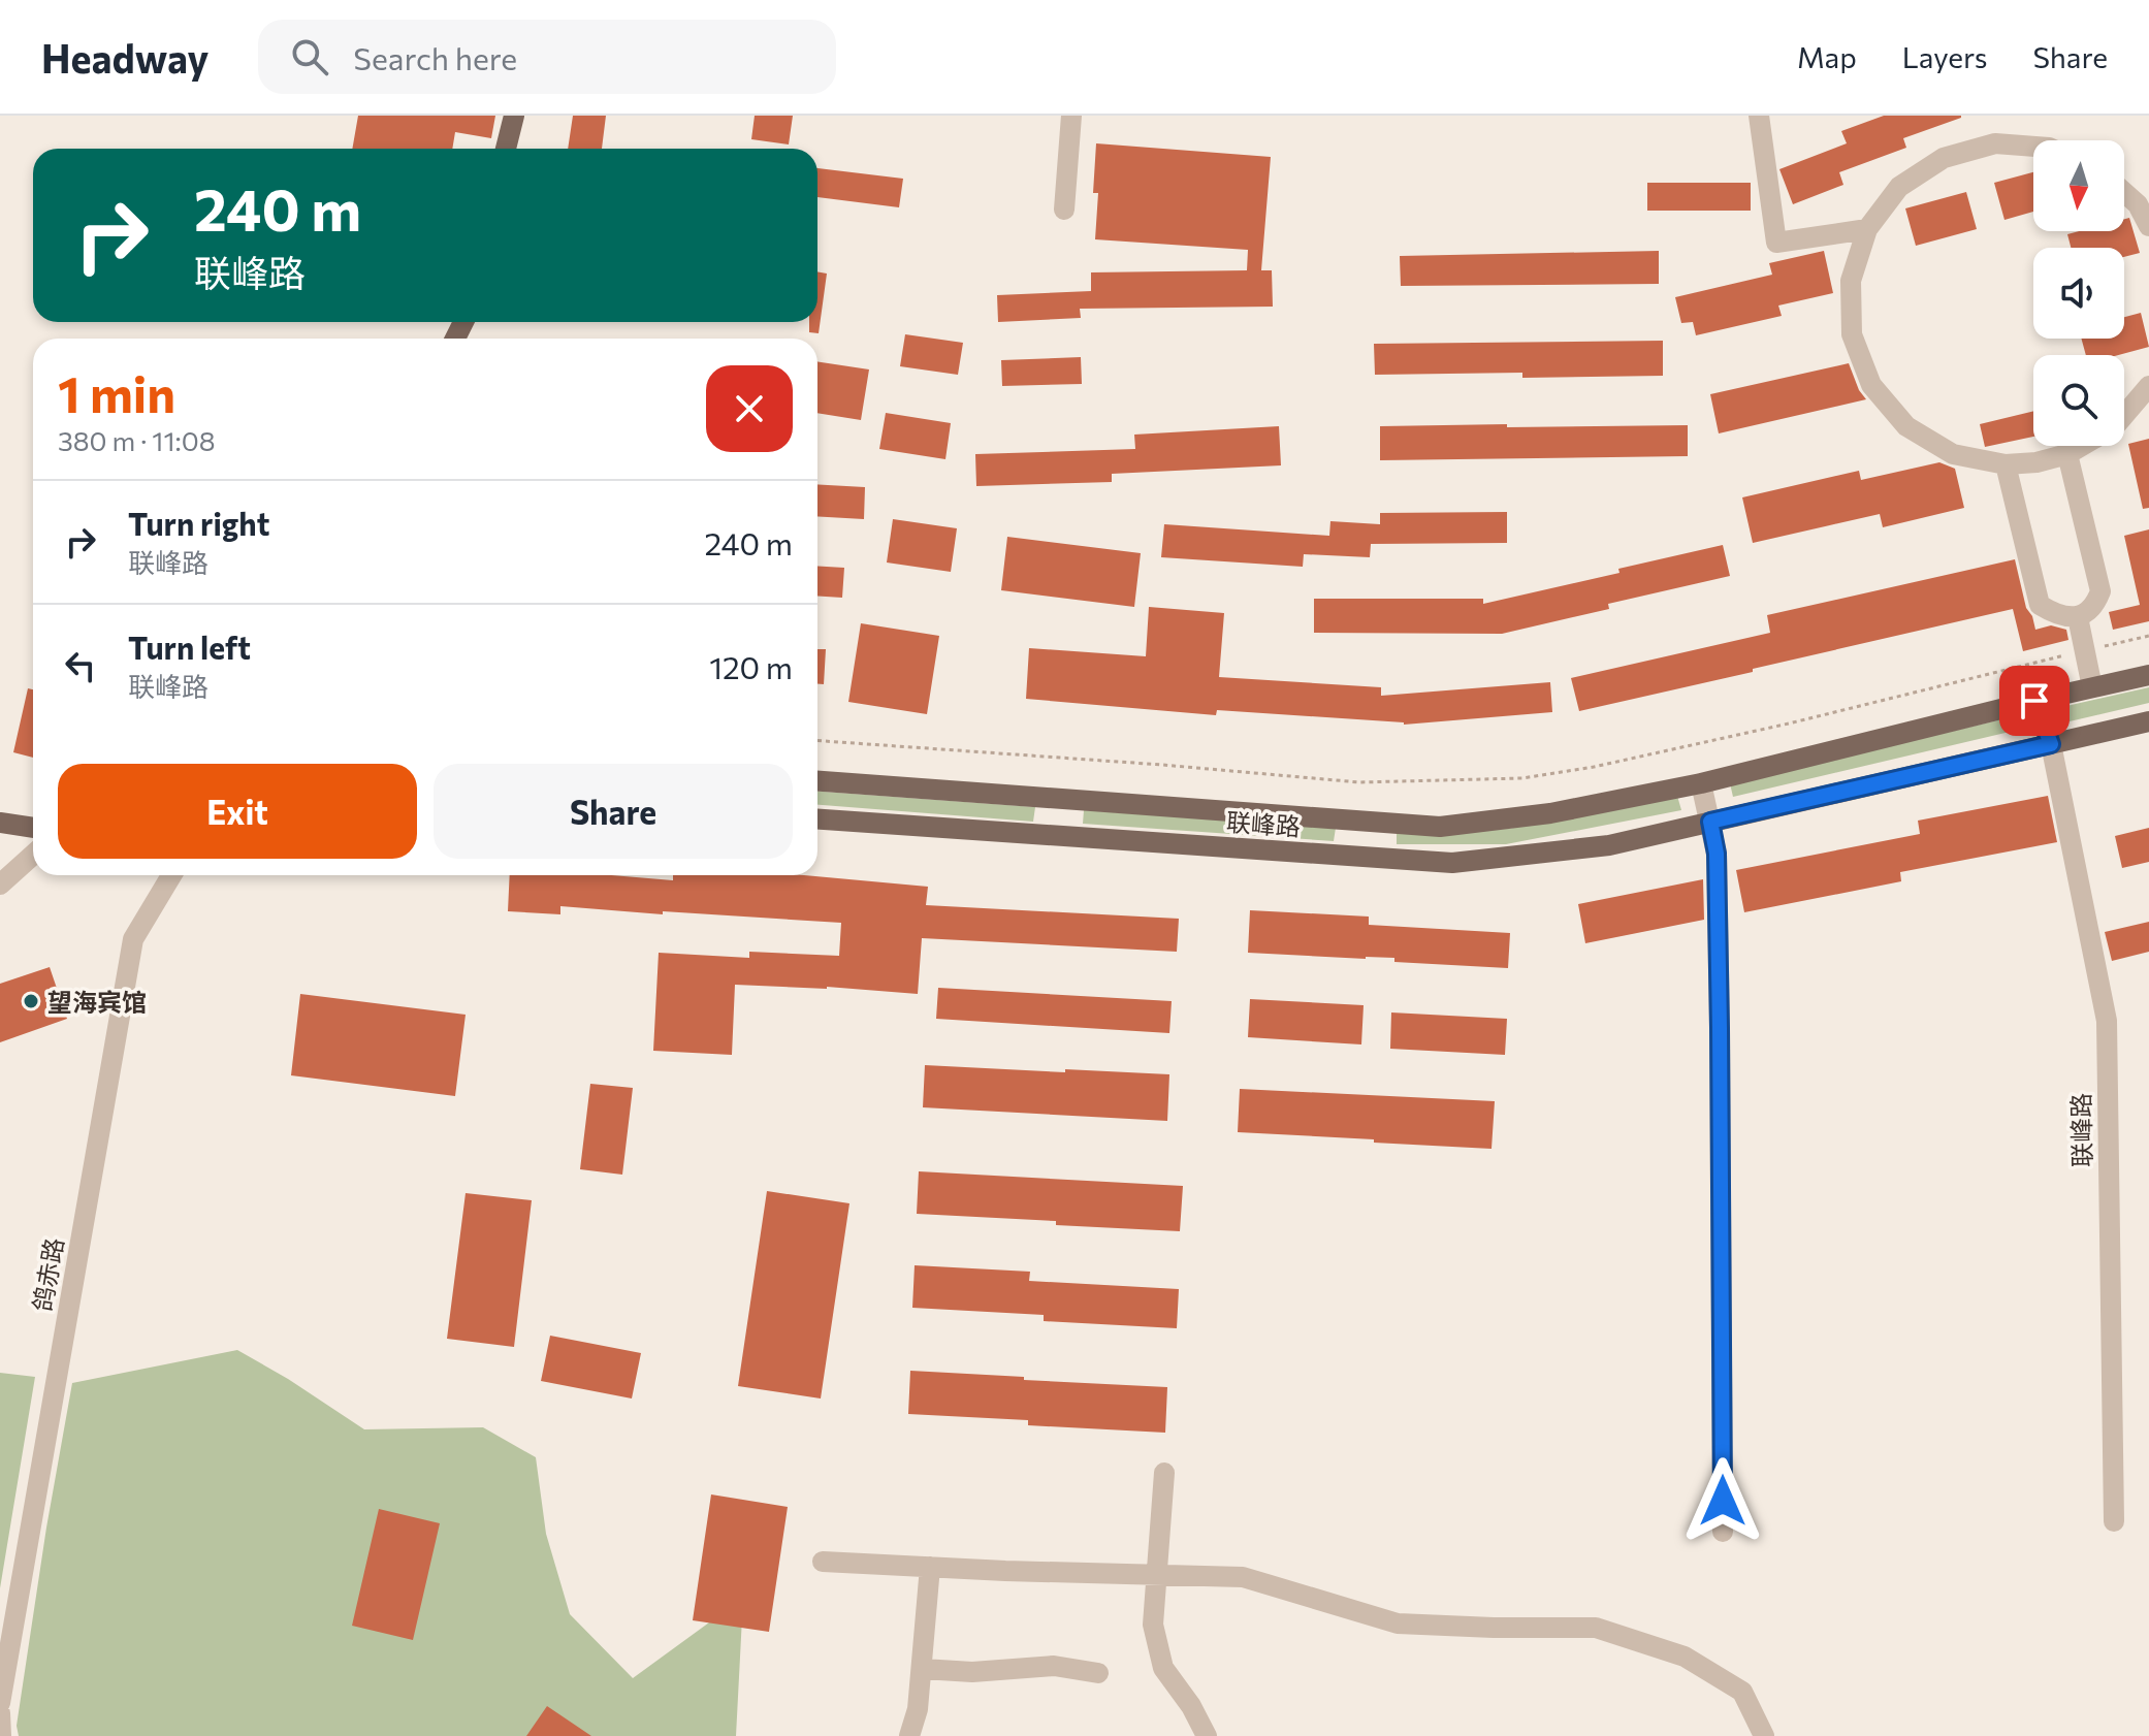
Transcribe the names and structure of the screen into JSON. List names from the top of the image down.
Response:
{
  "streets": {
    "main road": ["联峰路"],
    "street": ["鸽赤路"]
  },
  "places": ["望海宾馆"],
  "north": "bottom",
  "page": {
    "header": "Headway",
    "search": "Search here",
    "nav": ["Map", "Layers", "Share"],
    "turn": ["240 m", "联峰路"],
    "heading": ["1 min", "380 m · 11:08"],
    "list": [
      {
        "name": "Turn right",
        "note": "联峰路",
        "value": "240 m"
      },
      {
        "name": "Turn left",
        "note": "联峰路",
        "value": "120 m"
      }
    ],
    "buttons": ["Exit", "Share"]
  }
}
